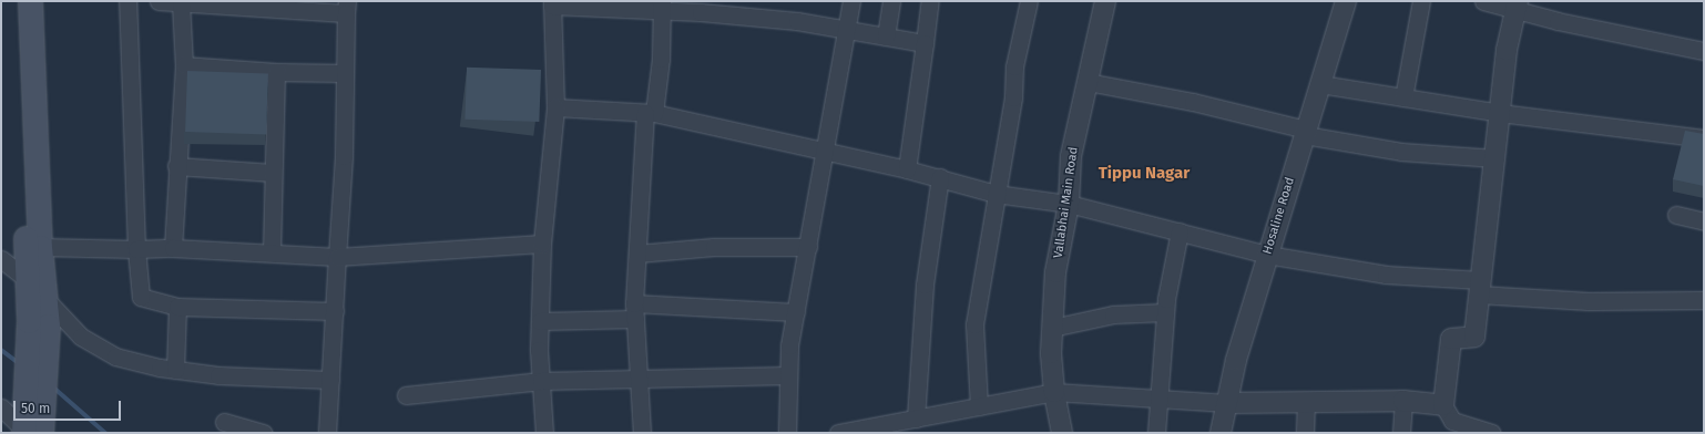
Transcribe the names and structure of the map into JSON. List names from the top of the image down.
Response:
{
  "streets": {
    "street": ["Vallabhai Main Road", "Hosaline Road"]
  },
  "districts": ["Tippu Nagar"],
  "scale_bar": "50 m"
}
